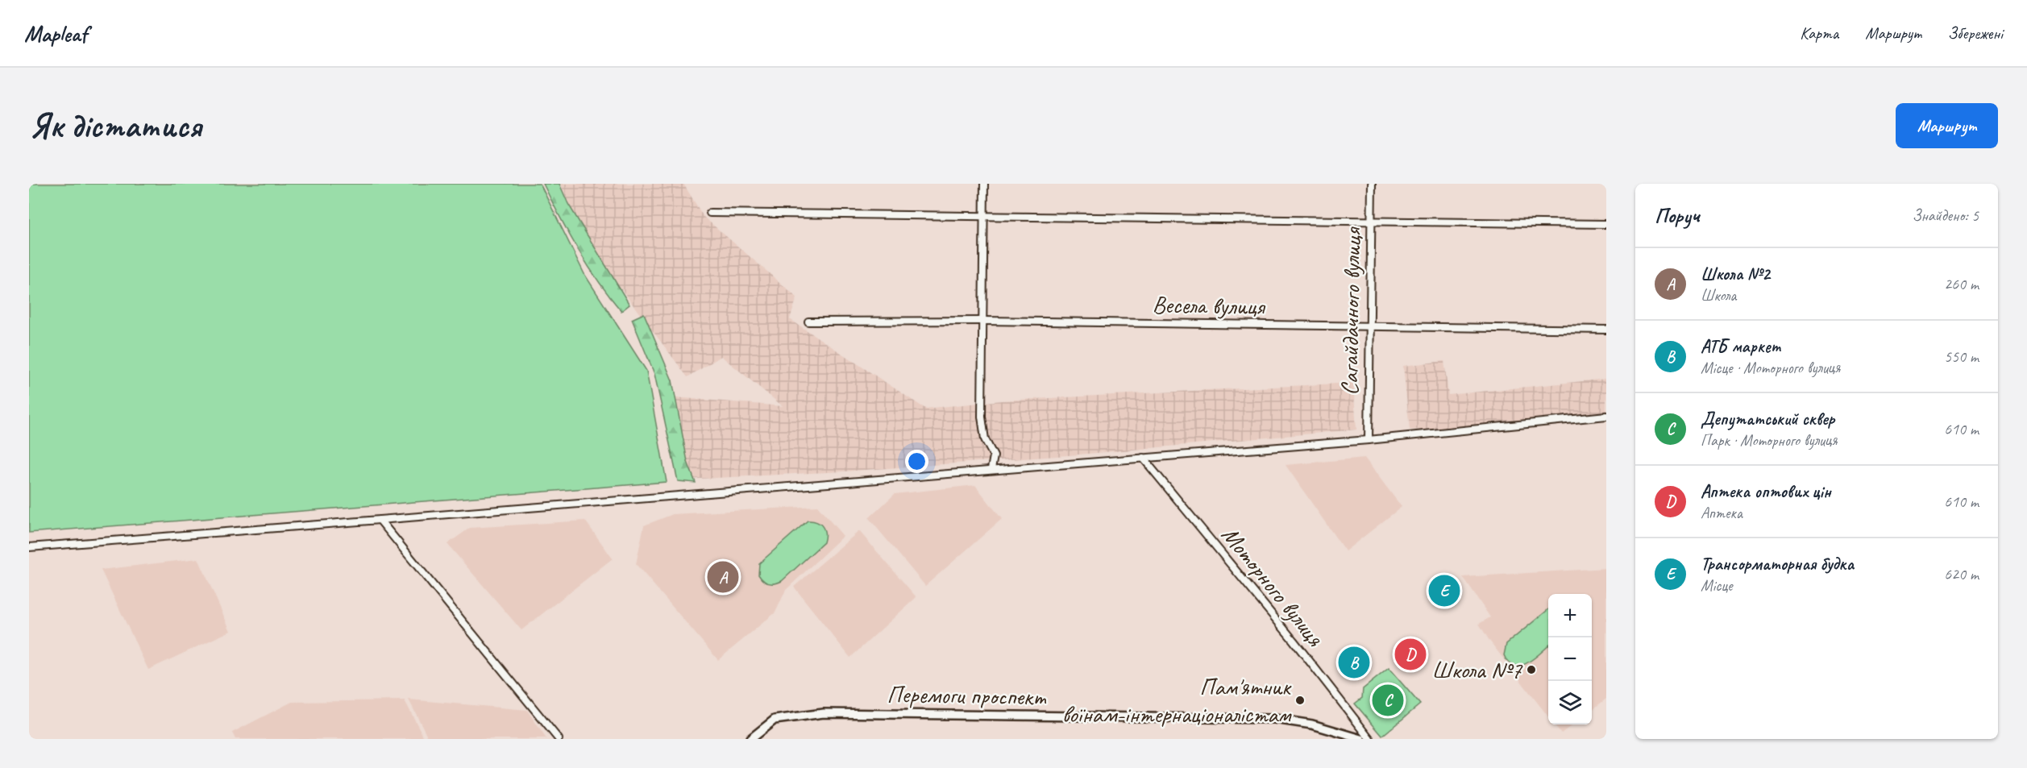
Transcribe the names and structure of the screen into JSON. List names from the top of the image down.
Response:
{
  "streets": {
    "street": [
      "Весела вулиця",
      "Сагайдачного вулиця",
      "Моторного вулиця",
      "Перемоги проспект"
    ]
  },
  "crossings": [
    ["Весела вулиця", "Сагайдачного вулиця"]
  ],
  "places": ["Школа №7", "Пам'ятник воїнам-інтернаціоналістам"],
  "page": {
    "header": "Mapleaf",
    "nav": ["Карта", "Маршрут", "Збережені"],
    "buttons": "Маршрут",
    "title": "Як дістатися",
    "heading": ["Поруч", "Знайдено: 5"],
    "list": [
      {
        "mark": "A",
        "name": "Школа №2",
        "note": "Школа",
        "value": "260 m"
      },
      {
        "mark": "B",
        "name": "АТБ маркет",
        "note": "Місце · Моторного вулиця",
        "value": "550 m"
      },
      {
        "mark": "C",
        "name": "Депутатський сквер",
        "note": "Парк · Моторного вулиця",
        "value": "610 m"
      },
      {
        "mark": "D",
        "name": "Аптека оптових цін",
        "note": "Аптека",
        "value": "610 m"
      },
      {
        "mark": "E",
        "name": "Трансорматорная будка",
        "note": "Місце",
        "value": "620 m"
      }
    ],
    "pins": [
      "A",
      "E",
      "D",
      "B",
      "C"
    ],
    "map_buttons": ["+", "−"]
  }
}
